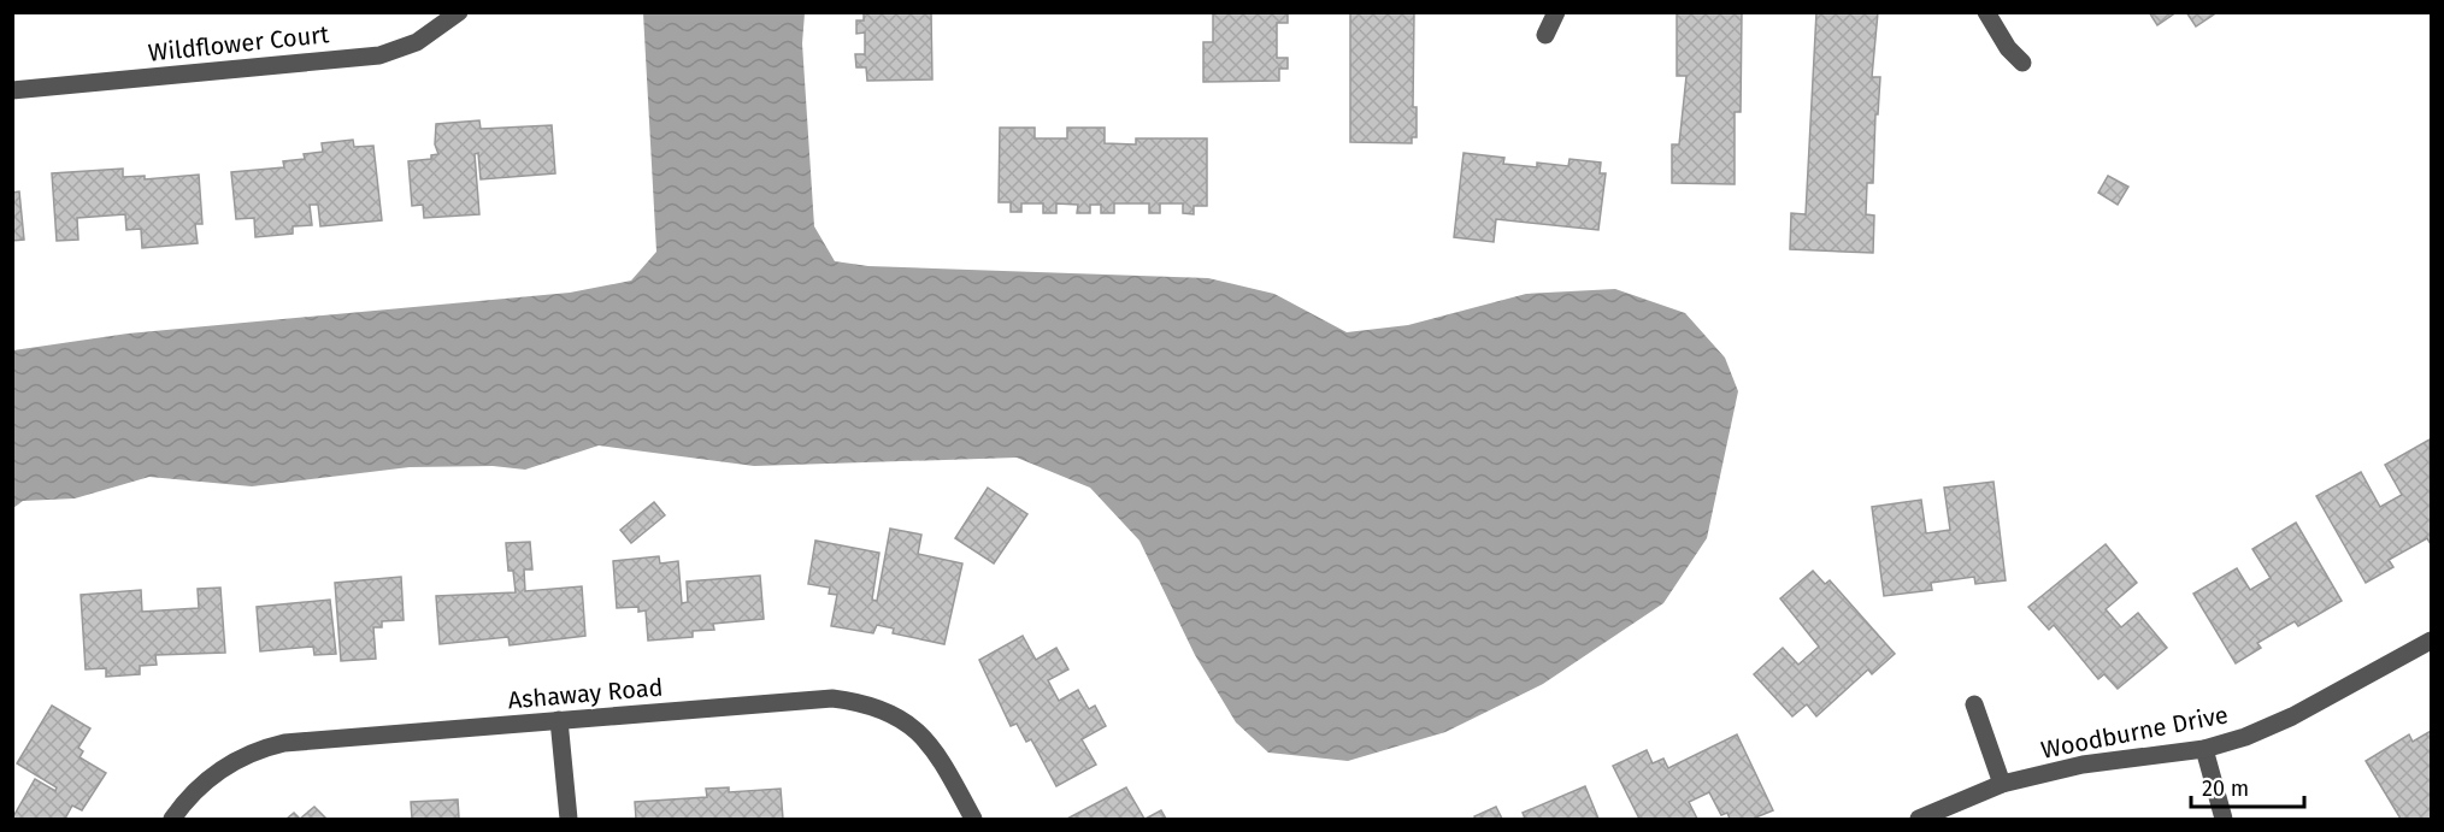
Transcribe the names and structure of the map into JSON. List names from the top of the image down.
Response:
{
  "streets": {
    "street": ["Wildflower Court", "Ashaway Road", "Woodburne Drive"]
  },
  "scale_bar": "20 m"
}
